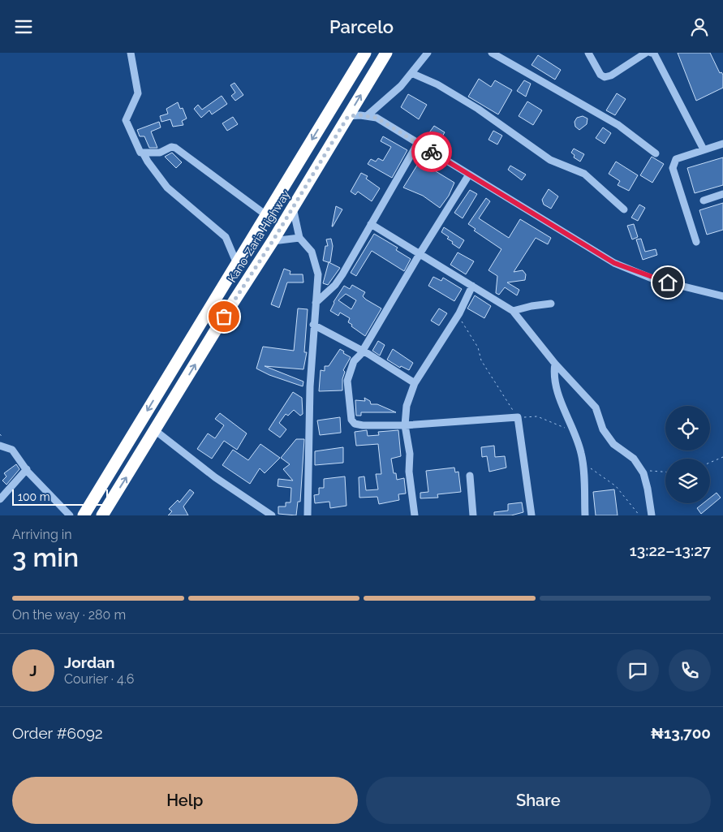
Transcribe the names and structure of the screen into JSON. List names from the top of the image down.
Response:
{
  "streets": {
    "highway": ["Kano-Zaria Highway"]
  },
  "scale_bar": "100 m",
  "page": {
    "header": "Parcelo",
    "scale": "100 m",
    "heading": ["3 min", "Arriving in", "13:22–13:27"],
    "panel": [
      "Jordan",
      "Courier · 4.6",
      "Order #6092",
      "₦13,700"
    ],
    "bar": "On the way · 280 m",
    "round": "J",
    "buttons": ["Help", "Share"]
  }
}
